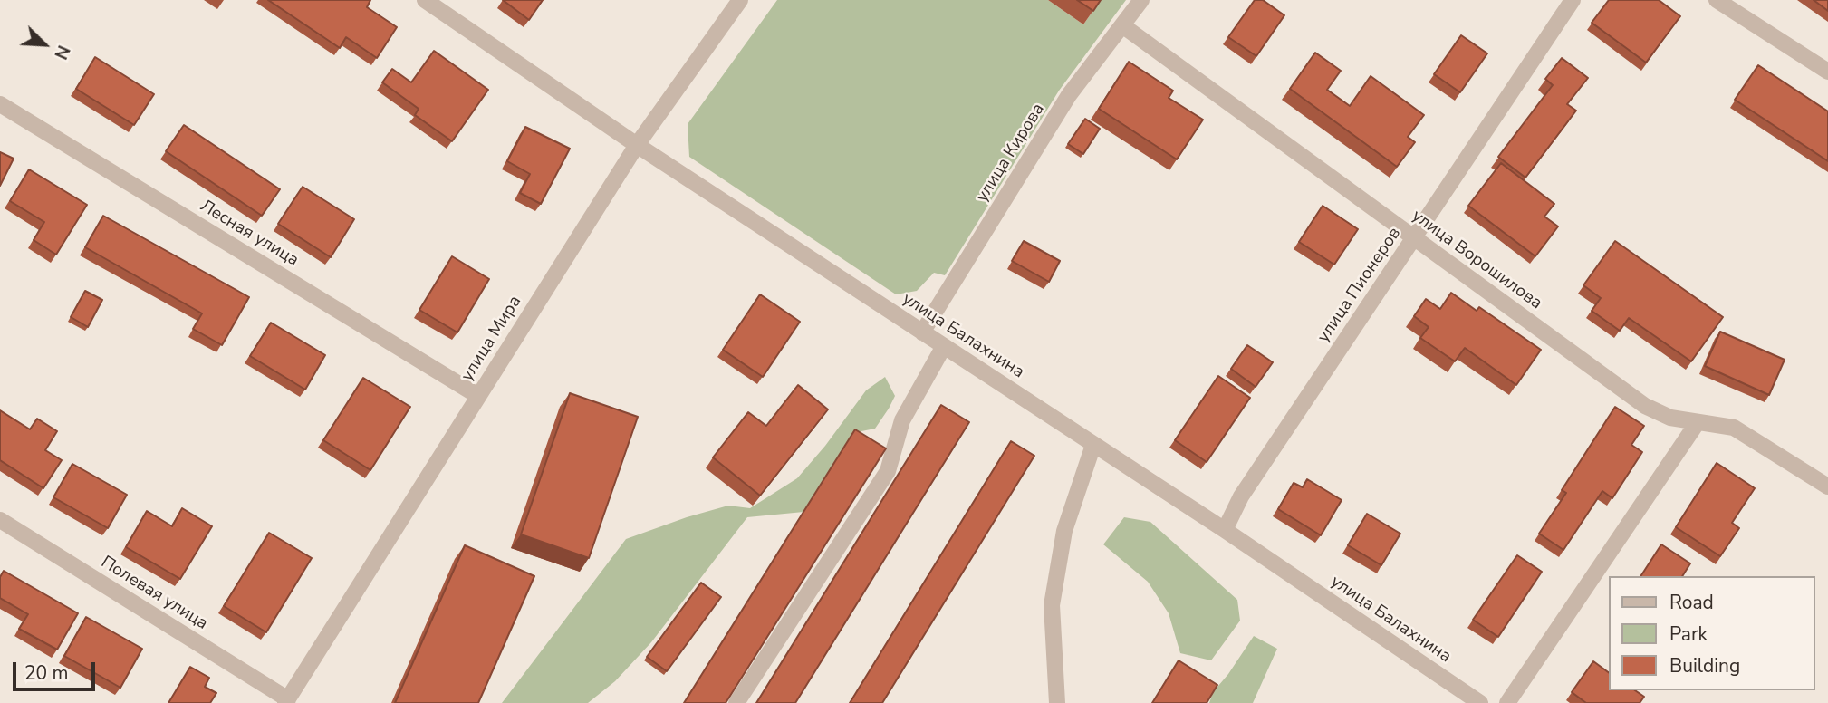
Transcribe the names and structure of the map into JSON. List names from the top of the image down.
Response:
{
  "streets": {
    "street": [
      "улица Кирова",
      "Лесная улица",
      "улица Ворошилова",
      "улица Пионеров",
      "улица Балахнина",
      "улица Мира",
      "Полевая улица"
    ]
  },
  "crossings": [
    ["улица Кирова", "улица Ворошилова"],
    ["улица Кирова", "улица Балахнина"],
    ["Лесная улица", "улица Мира"],
    ["улица Ворошилова", "улица Пионеров"],
    ["улица Пионеров", "улица Балахнина"],
    ["улица Балахнина", "улица Мира"],
    ["улица Мира", "Полевая улица"]
  ],
  "legend": ["Road", "Park", "Building"],
  "scale_bar": "20 m",
  "north": "bottom right"
}
